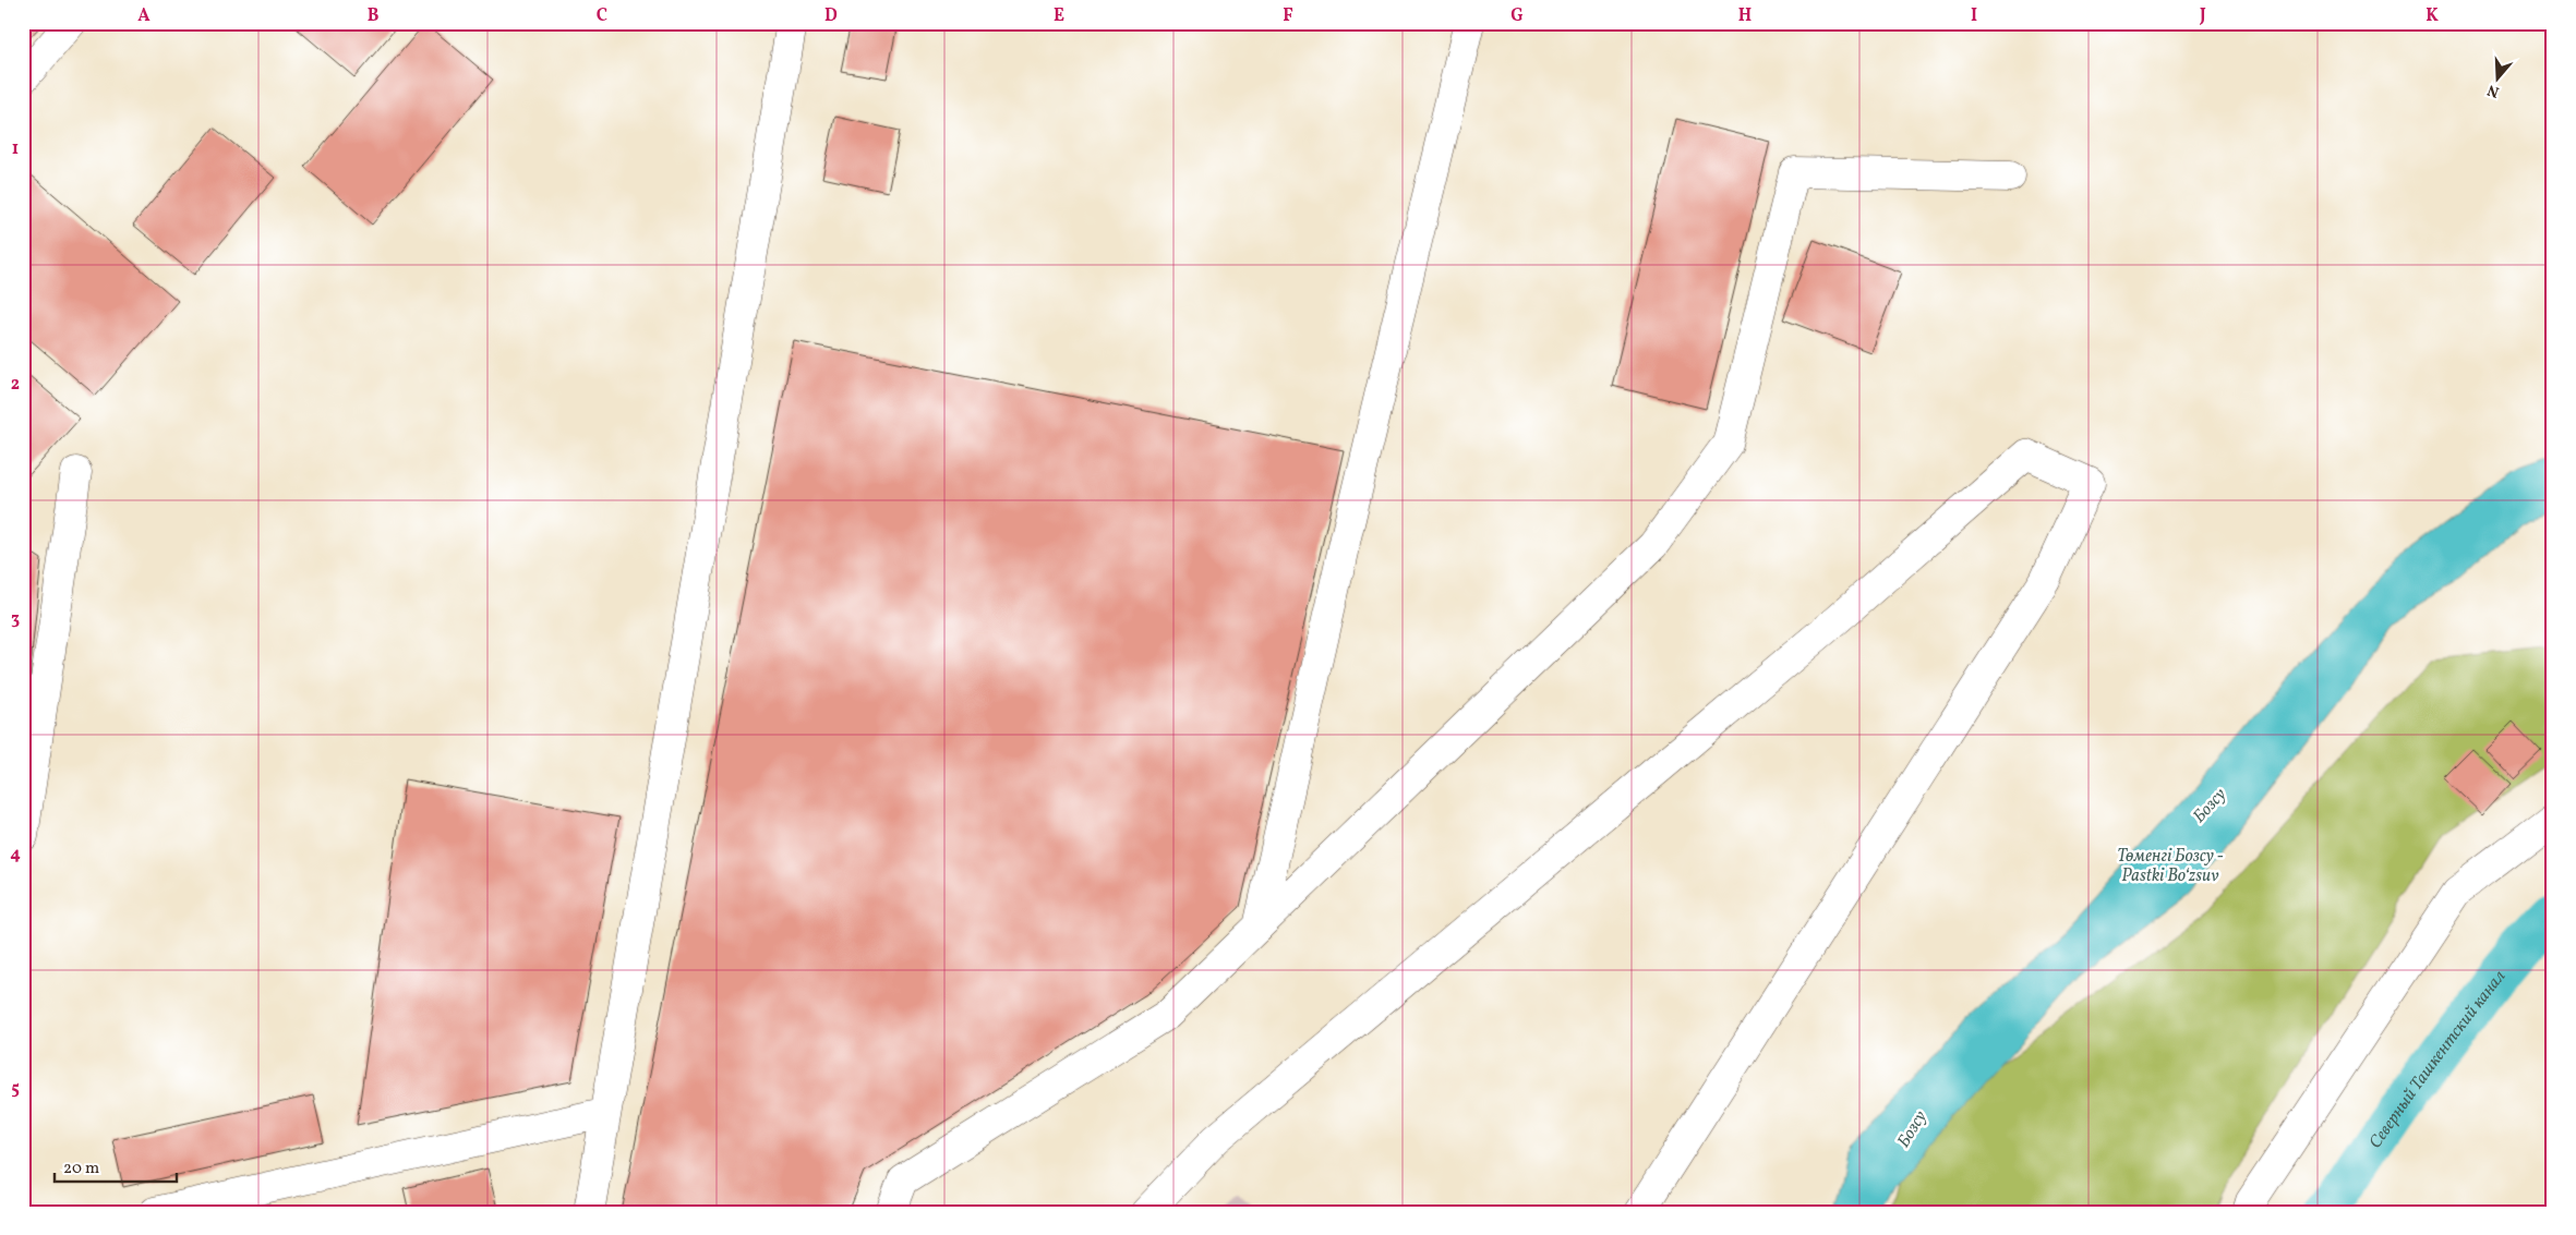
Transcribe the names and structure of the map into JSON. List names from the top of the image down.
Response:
{
  "water": ["Бозсу", "Төменгі Бозсу - Pastki Boʻzsuv", "Северный Ташкентский канал"],
  "scale_bar": "20 m",
  "north": "bottom",
  "grid": {
    "columns": [
      "A",
      "B",
      "C",
      "D",
      "E",
      "F",
      "G",
      "H",
      "I",
      "J",
      "K"
    ],
    "rows": [
      "1",
      "2",
      "3",
      "4",
      "5"
    ]
  }
}
